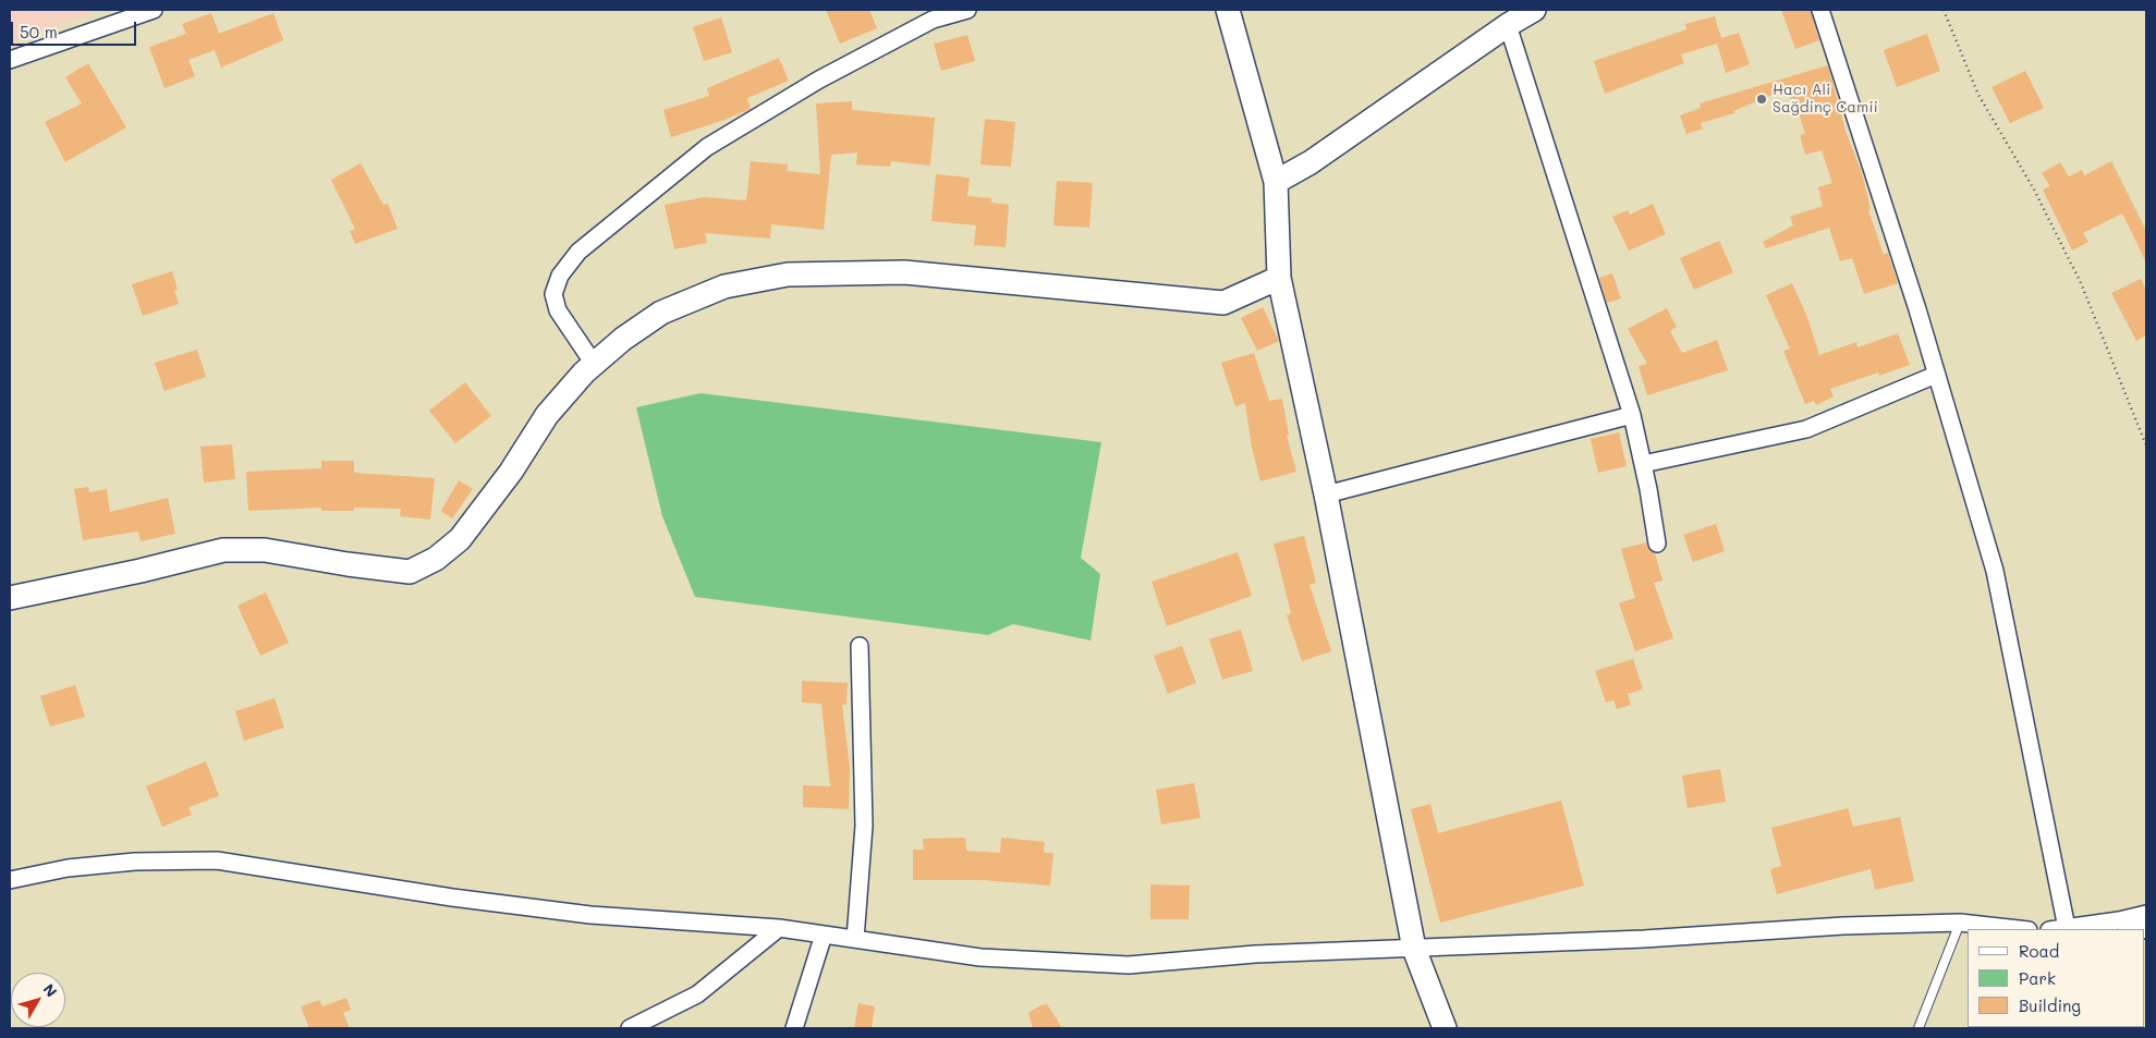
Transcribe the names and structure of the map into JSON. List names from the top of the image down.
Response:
{
  "places": ["Hacı Ali Sağdinç Camii"],
  "legend": ["Road", "Park", "Building"],
  "scale_bar": "50 m",
  "north": "top right"
}
